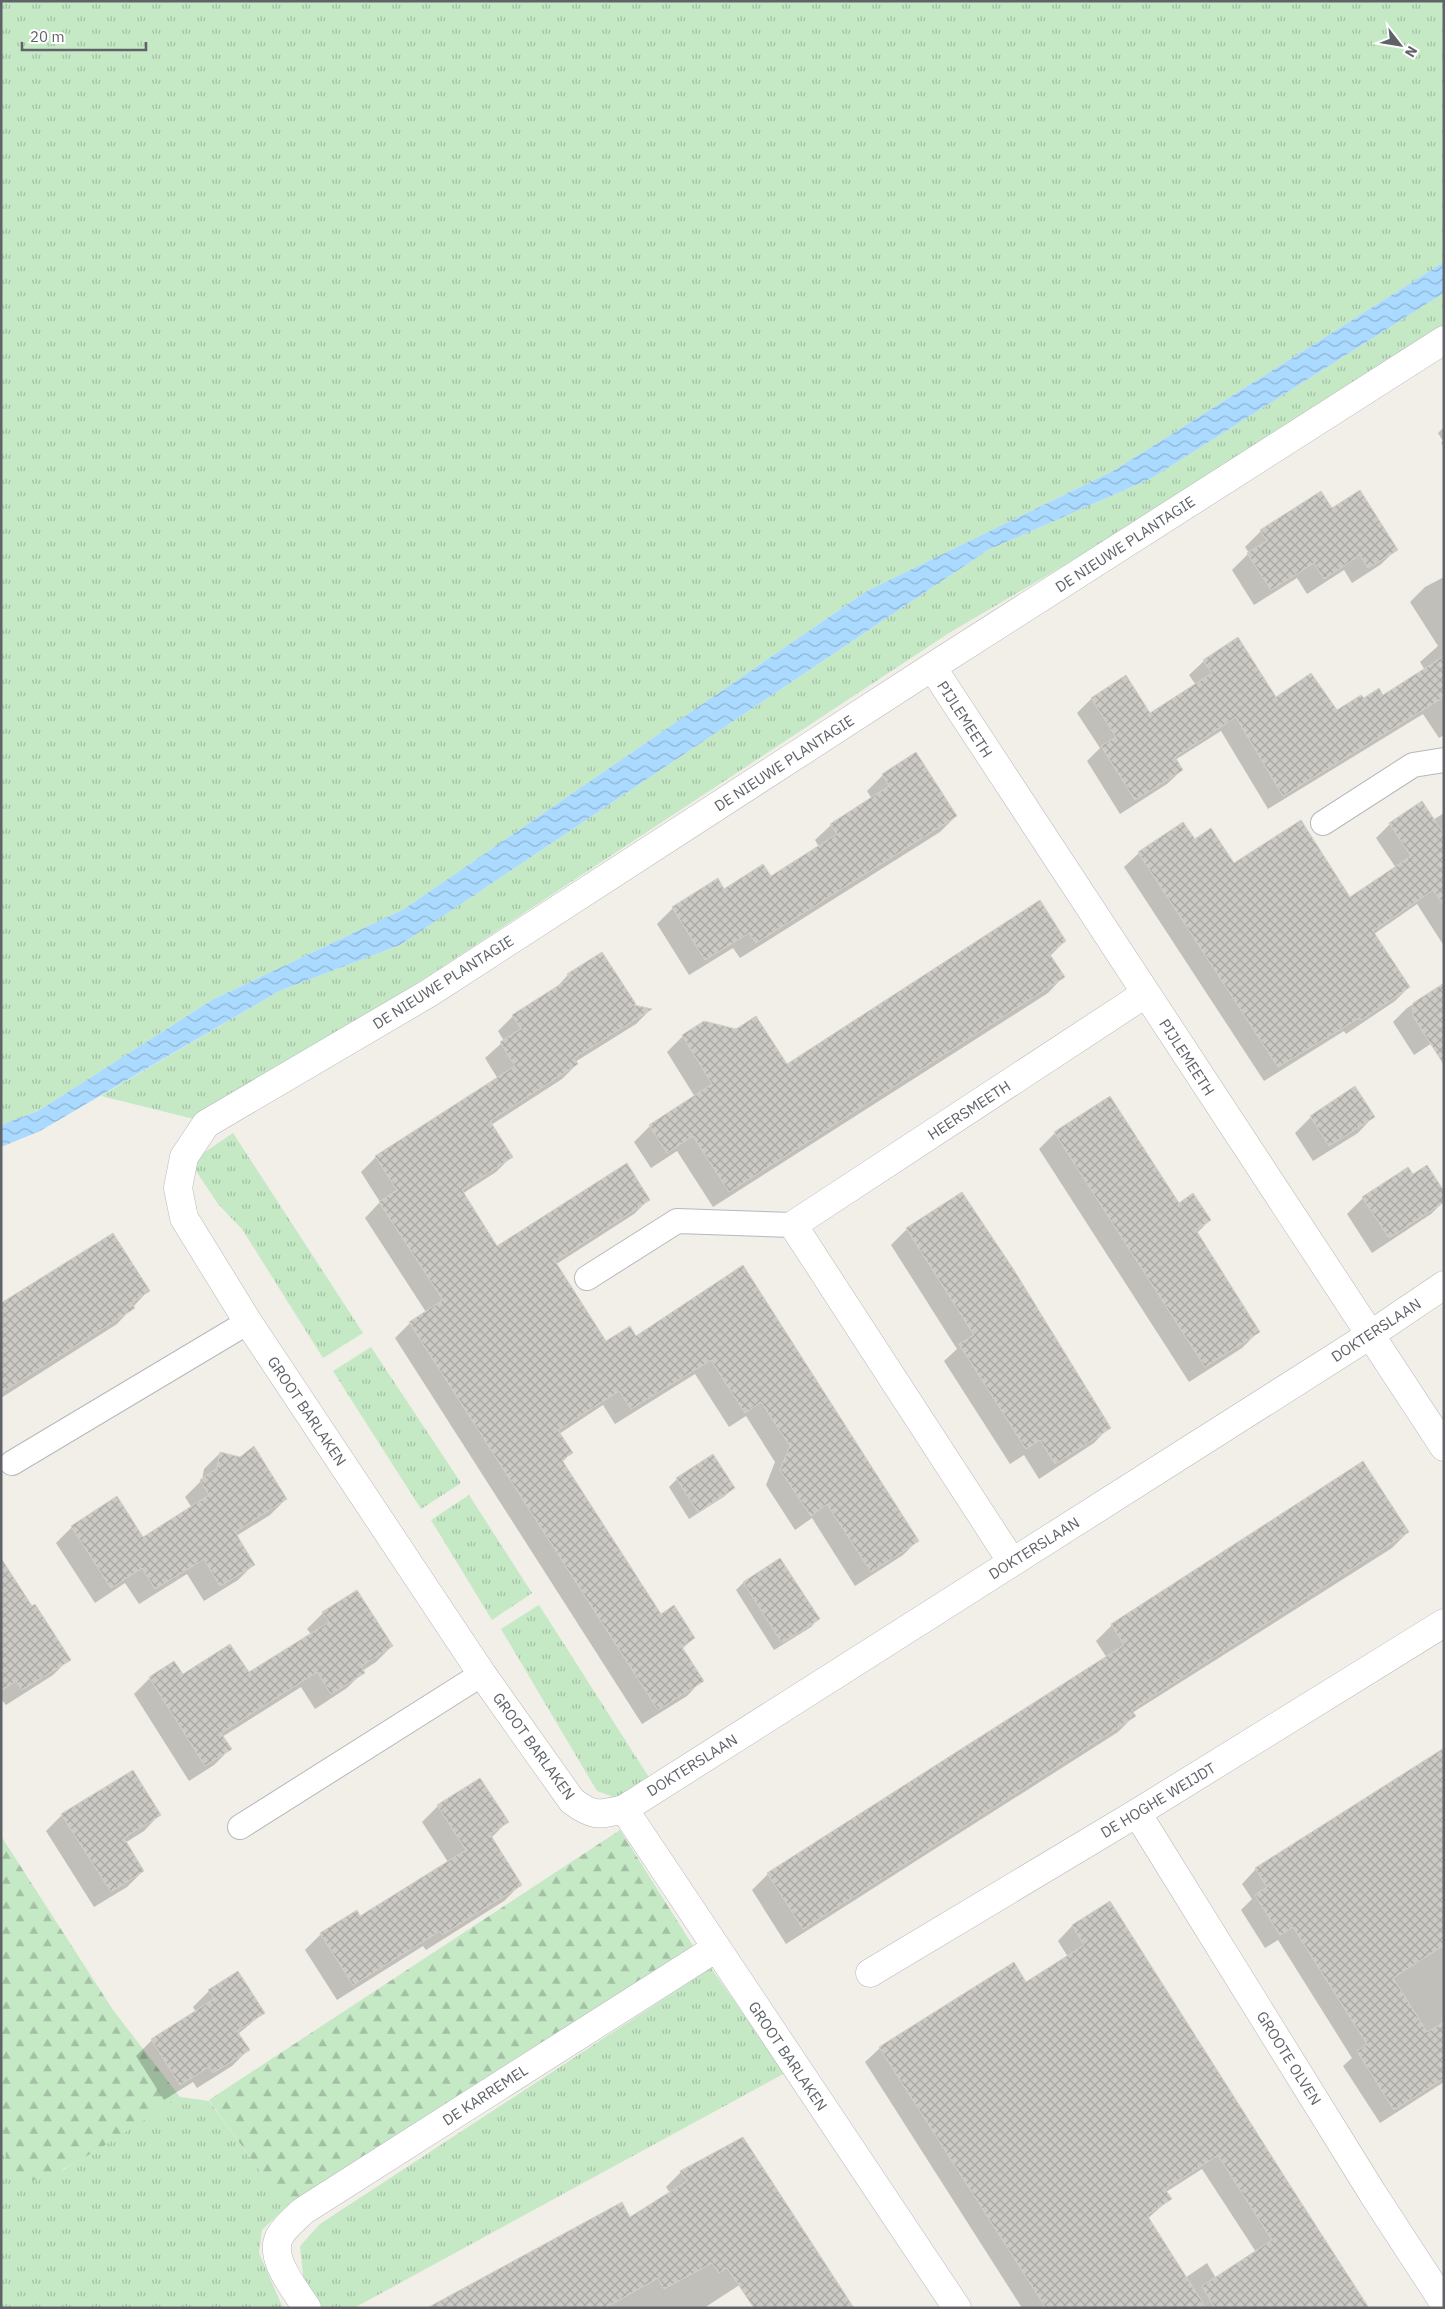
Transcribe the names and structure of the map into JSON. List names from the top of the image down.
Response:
{
  "streets": {
    "street": [
      "DE NIEUWE PLANTAGIE",
      "PIJLEMEETH",
      "HEERSMEETH",
      "DOKTERSLAAN",
      "GROOT BARLAKEN",
      "DE HOGHE WEIJDT",
      "GROOTE OLVEN",
      "DE KARREMEL"
    ]
  },
  "crossings": [
    ["DE NIEUWE PLANTAGIE", "PIJLEMEETH"],
    ["DE NIEUWE PLANTAGIE", "GROOT BARLAKEN"],
    ["PIJLEMEETH", "HEERSMEETH"],
    ["PIJLEMEETH", "DOKTERSLAAN"],
    ["DOKTERSLAAN", "GROOT BARLAKEN"],
    ["GROOT BARLAKEN", "DE KARREMEL"],
    ["DE HOGHE WEIJDT", "GROOTE OLVEN"]
  ],
  "scale_bar": "20 m",
  "north": "bottom right"
}
